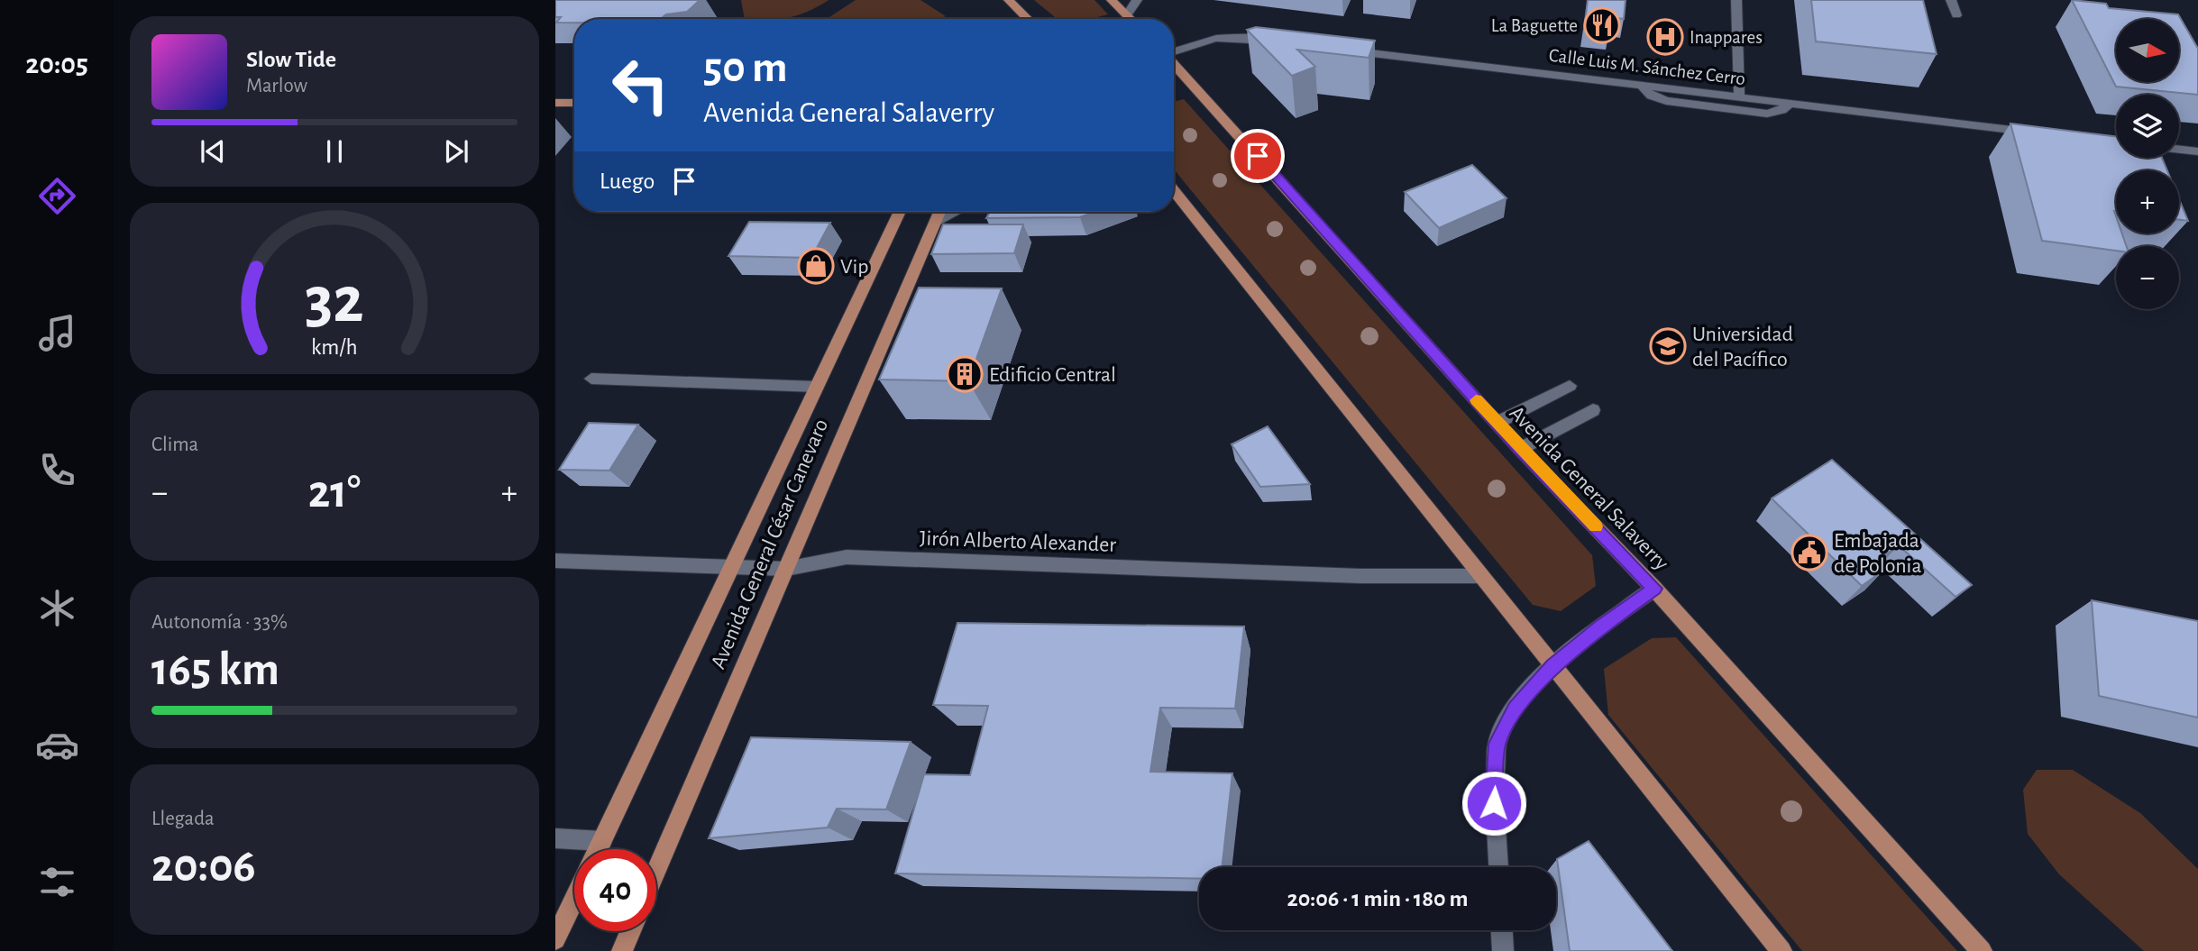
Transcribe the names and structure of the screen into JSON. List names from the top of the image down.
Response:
{
  "streets": {
    "main road": ["Avenida General Salaverry", "Avenida General César Canevaro"],
    "street": ["Calle Luis M. Sánchez Cerro", "Jirón Alberto Alexander"]
  },
  "crossings": [
    ["Jirón Alberto Alexander", "Avenida General César Canevaro"]
  ],
  "places": {
    "restaurant": ["La Baguette"],
    "hospital": ["Inappares"],
    "shop": ["Vip"],
    "school or university": ["Universidad del Pacífico"],
    "building": ["Edificio Central"],
    "public building": ["Embajada de Polonia"]
  },
  "north": "right",
  "page": {
    "tabs": "20:05",
    "map_buttons": ["+", "−"],
    "turn": ["50 m", "Avenida General Salaverry"],
    "song": ["Slow Tide", "Marlow"],
    "then": "Luego",
    "tile": [
      "Clima",
      ["Autonomía · 33%", "165 km"],
      ["Llegada", "20:06"]
    ],
    "heat": ["−", "21°", "+"],
    "limit": "40",
    "trip": "20:06 · 1 min · 180 m",
    "gauge": ["32", "km/h"]
  }
}
